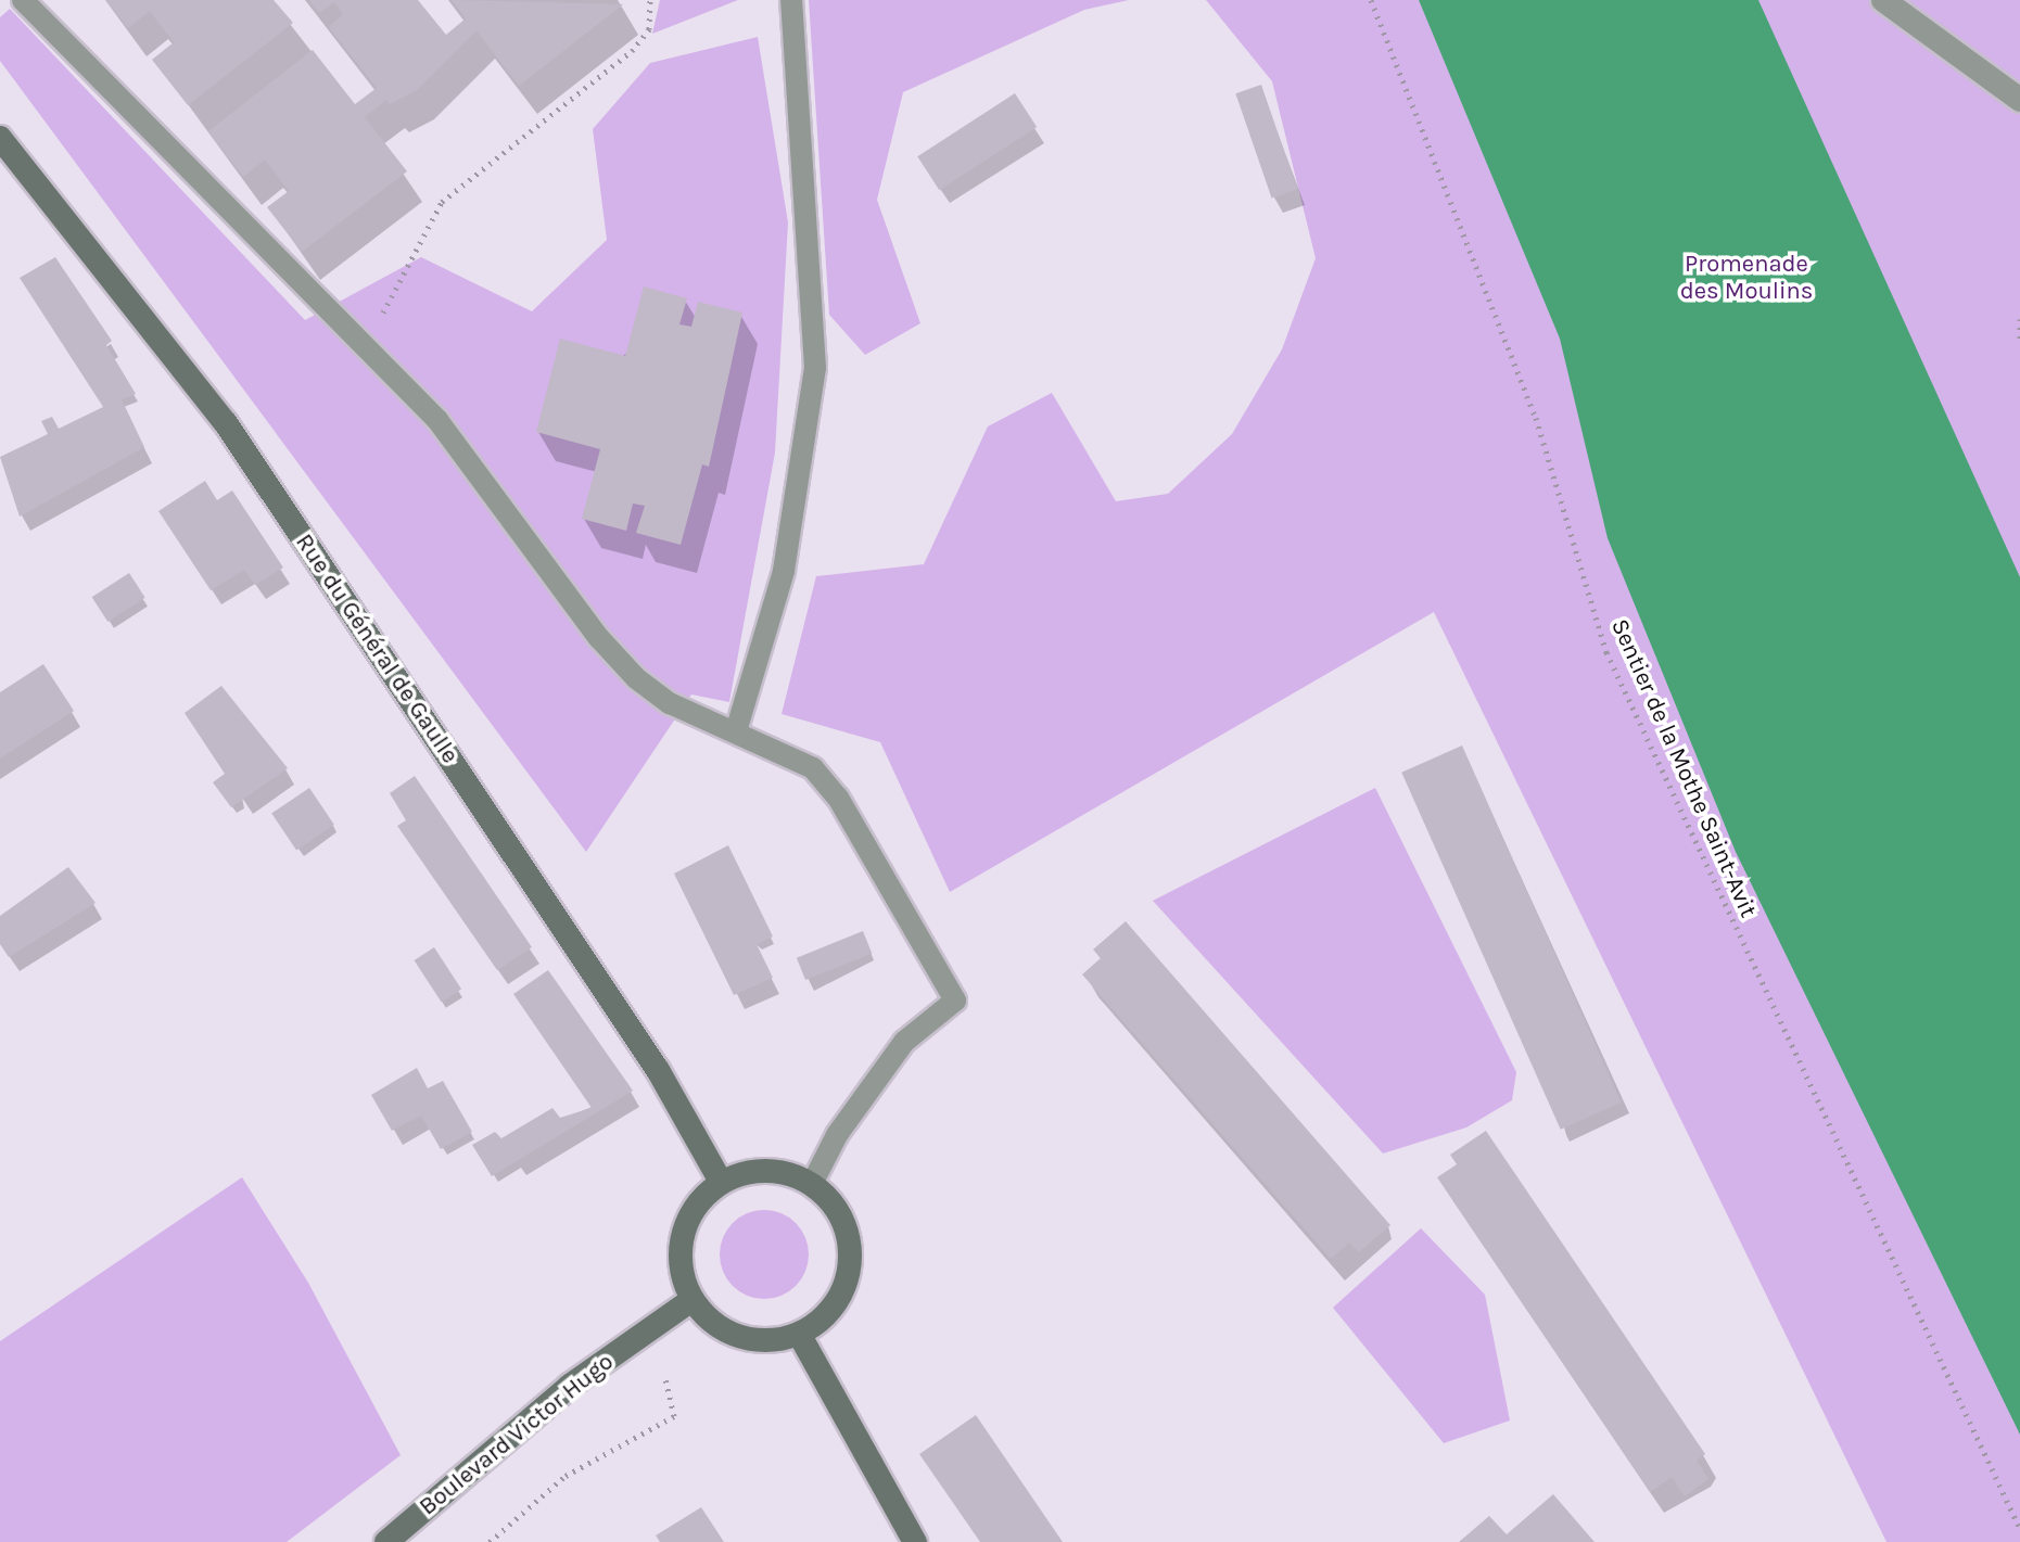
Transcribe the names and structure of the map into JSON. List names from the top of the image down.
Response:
{
  "streets": {
    "main road": ["Rue du Général de Gaulle", "Boulevard Victor Hugo"],
    "path": ["Sentier de la Mothe Saint-Avit"]
  },
  "crossings": [
    ["Rue du Général de Gaulle", "Boulevard Victor Hugo"]
  ],
  "parks": ["Promenade des Moulins"]
}
